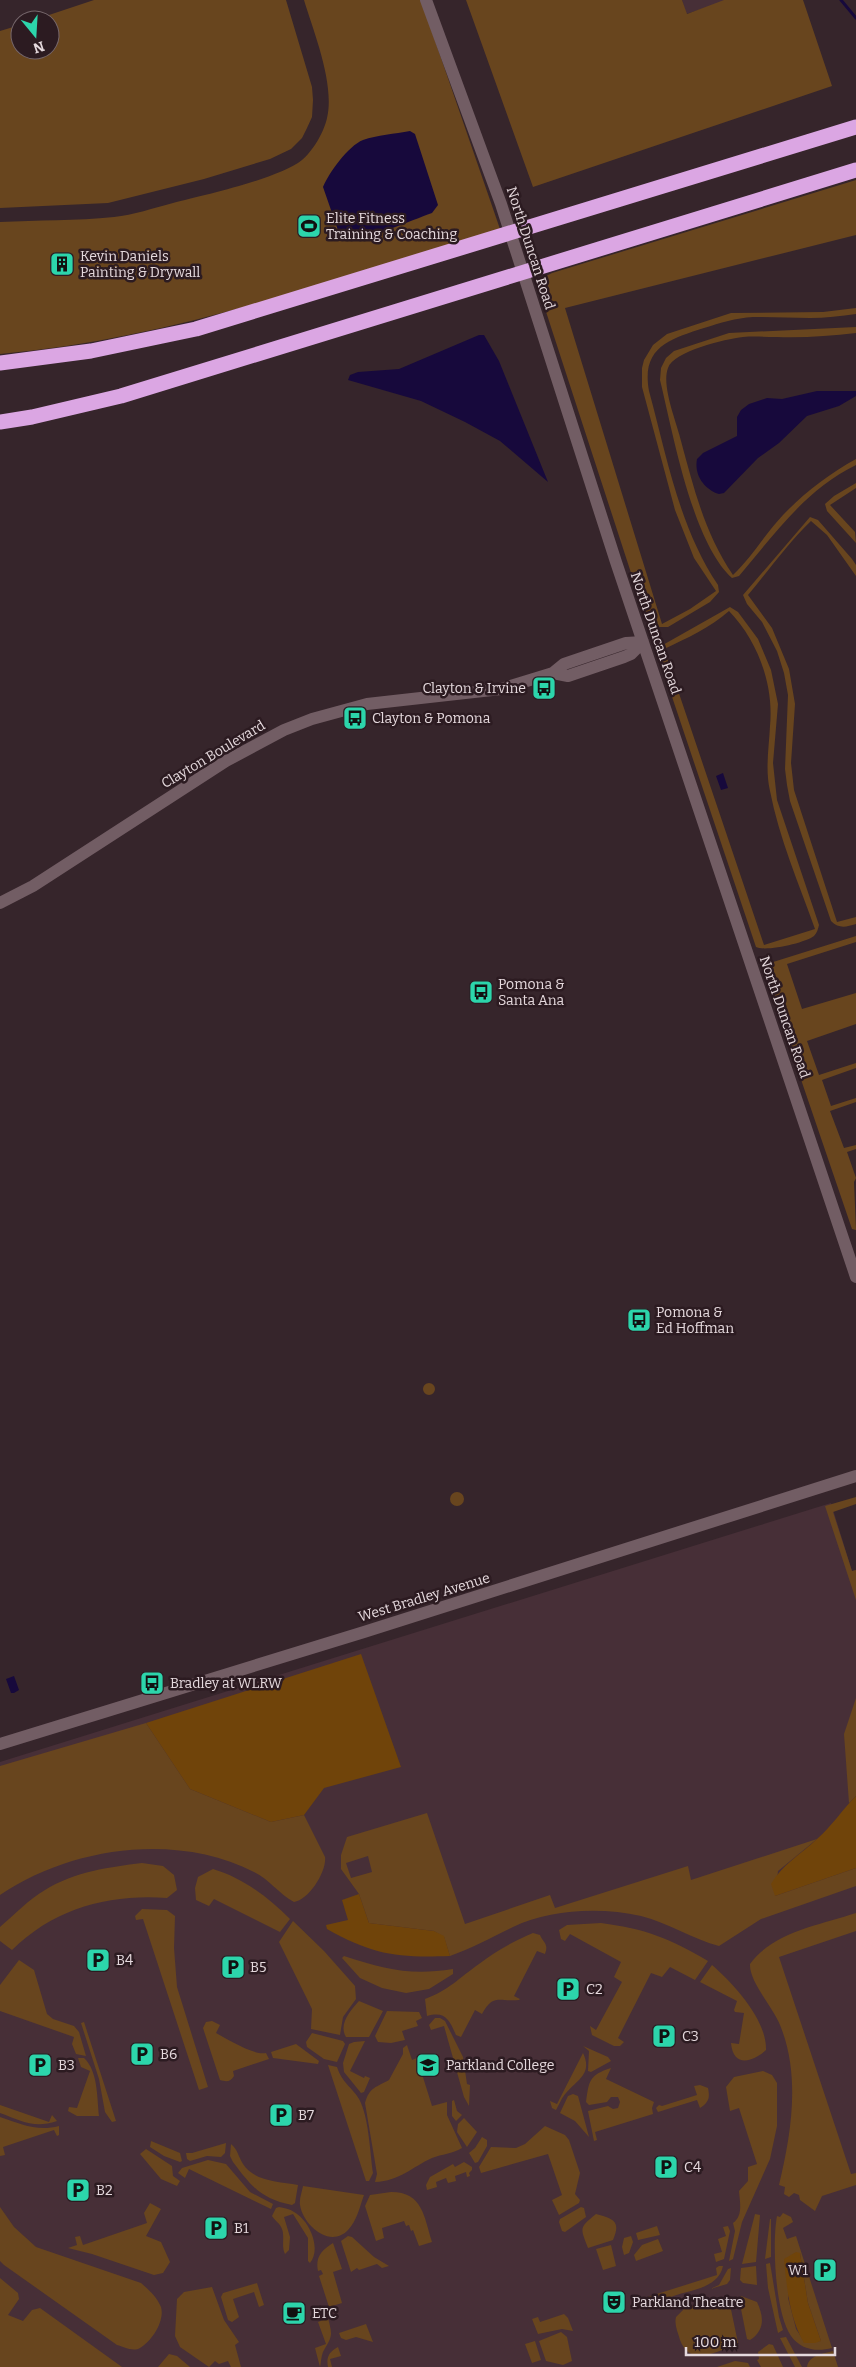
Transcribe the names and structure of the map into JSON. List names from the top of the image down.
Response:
{
  "streets": {
    "main road": ["North Duncan Road", "Clayton Boulevard", "West Bradley Avenue"]
  },
  "crossings": [
    ["North Duncan Road", "Clayton Boulevard"]
  ],
  "places": {
    "sports": ["Elite Fitness Training & Coaching"],
    "building": ["Kevin Daniels Painting & Drywall"],
    "bus stop": [
      "Clayton & Irvine",
      "Clayton & Pomona",
      "Pomona & Santa Ana",
      "Pomona & Ed Hoffman",
      "Bradley at WLRW"
    ],
    "parking": [
      "B4",
      "B5",
      "C2",
      "C3",
      "B6",
      "B3",
      "B7",
      "C4",
      "B2",
      "B1",
      "W1"
    ],
    "school or university": ["Parkland College"],
    "theatre": ["Parkland Theatre"],
    "cafe": ["ETC"]
  },
  "scale_bar": "100 m",
  "north": "bottom"
}
